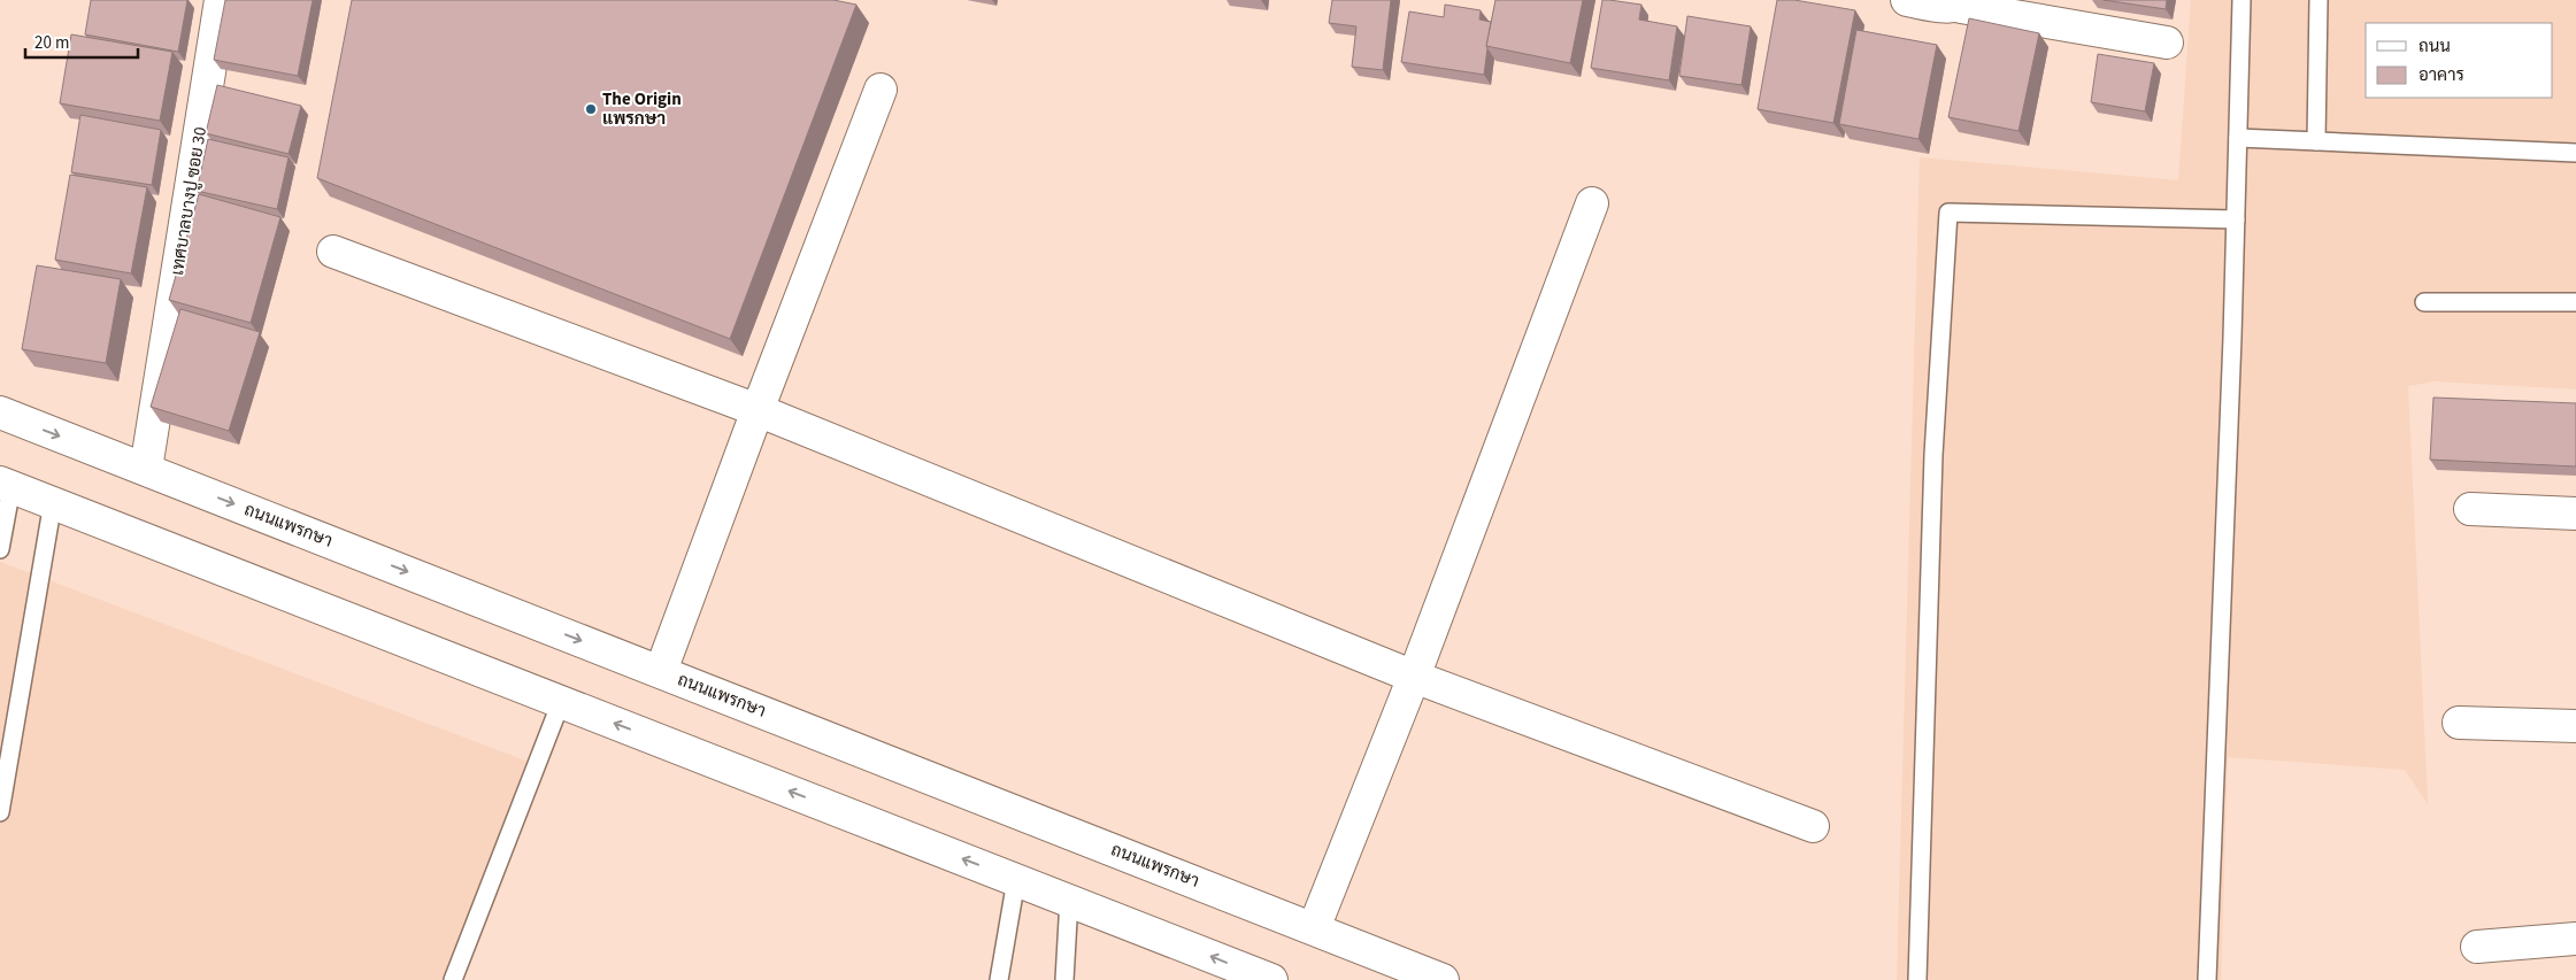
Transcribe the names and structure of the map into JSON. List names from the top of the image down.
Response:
{
  "streets": {
    "street": ["เทศบาลบางปู ซอย 30", "ถนนแพรกษา"]
  },
  "crossings": [
    ["เทศบาลบางปู ซอย 30", "ถนนแพรกษา"]
  ],
  "places": ["The Origin แพรกษา"],
  "legend": ["ถนน", "อาคาร"],
  "scale_bar": "20 m"
}
